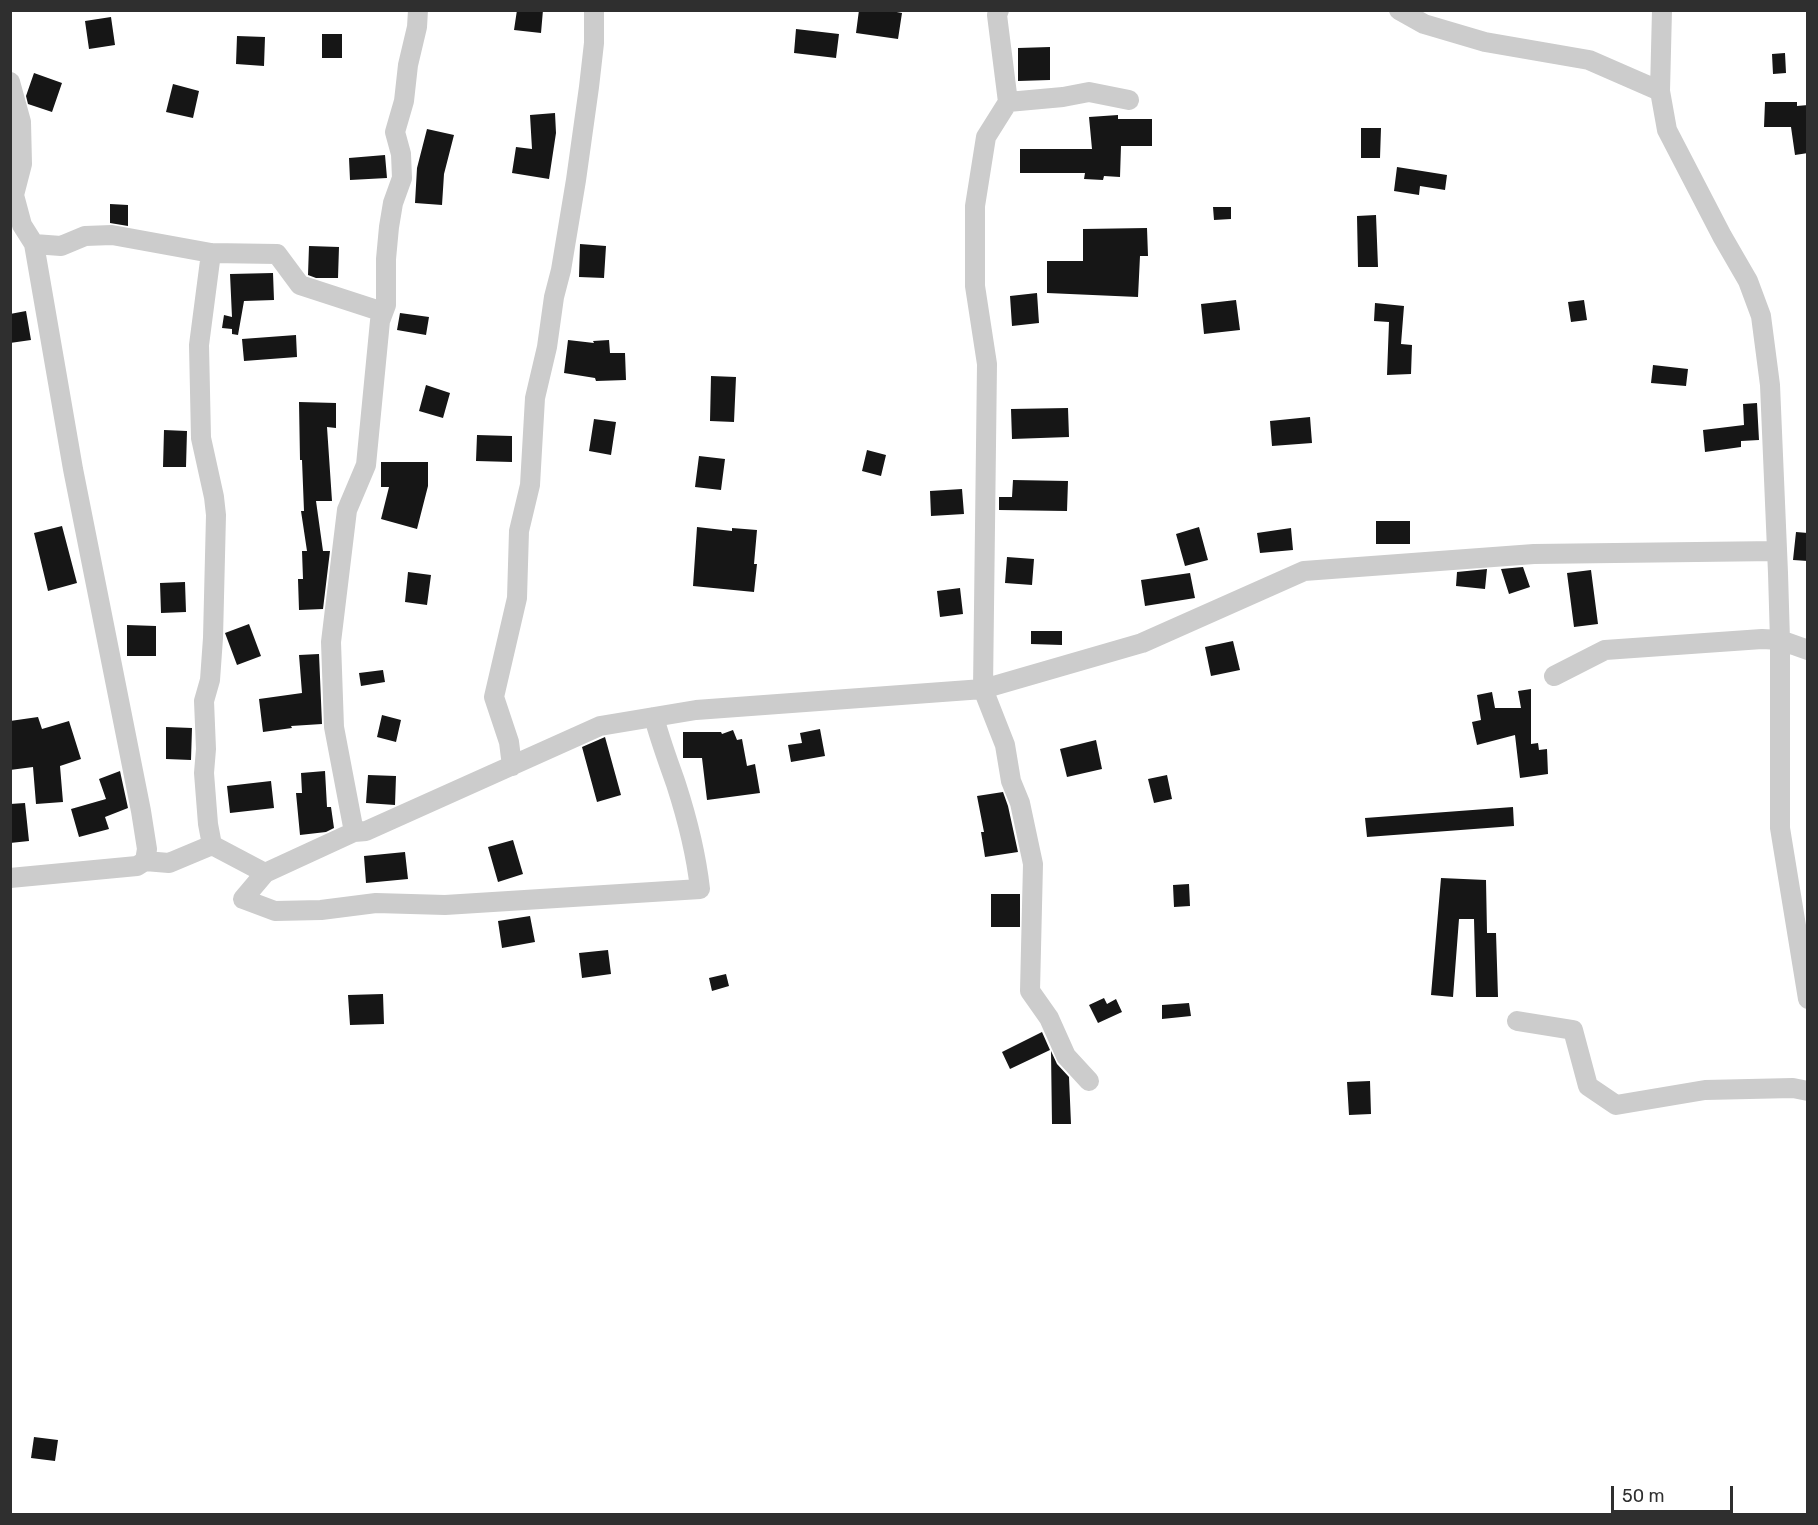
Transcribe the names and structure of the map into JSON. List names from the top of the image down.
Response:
{
  "scale_bar": "50 m"
}
